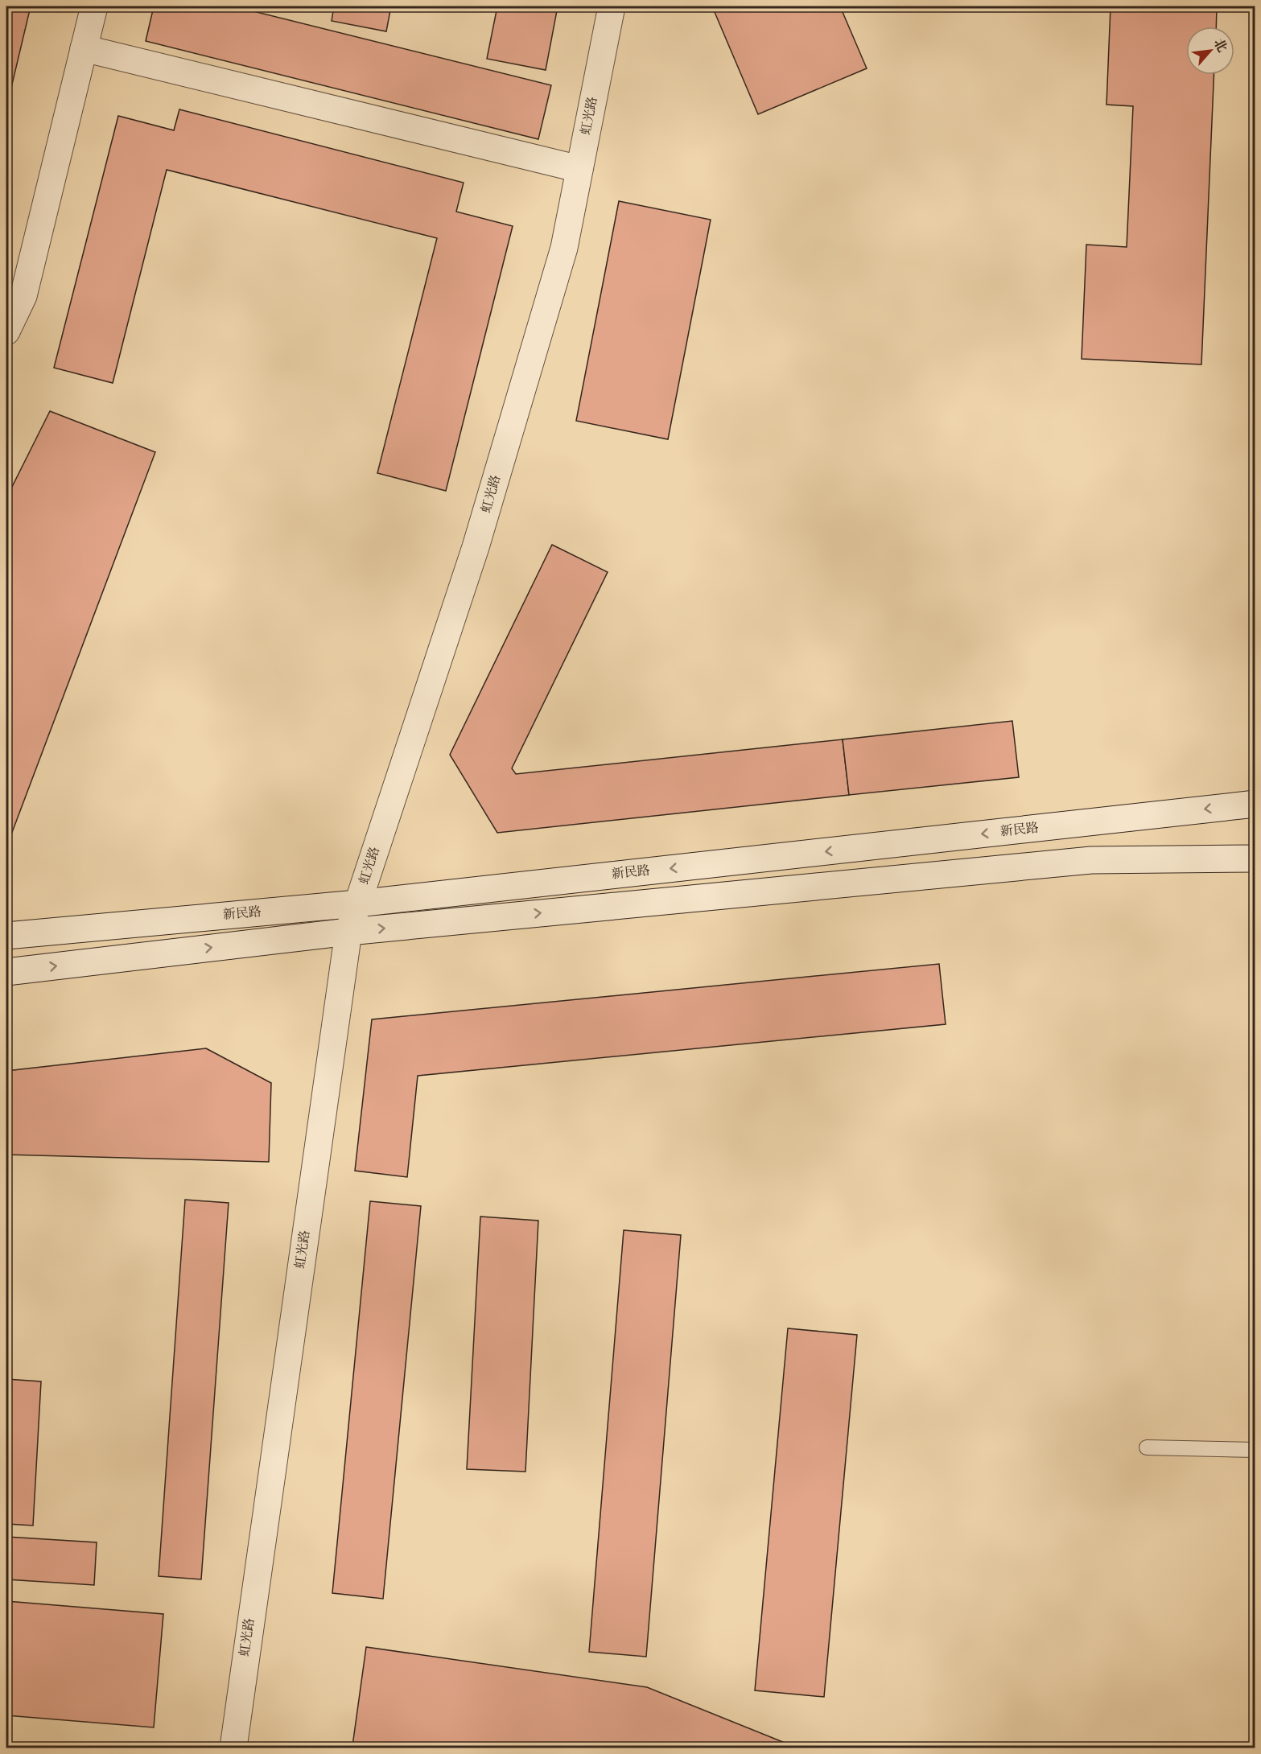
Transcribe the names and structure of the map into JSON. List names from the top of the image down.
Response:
{
  "streets": {
    "street": ["虹光路", "新民路"]
  },
  "crossings": [
    ["虹光路", "新民路"]
  ],
  "north": "top right"
}
